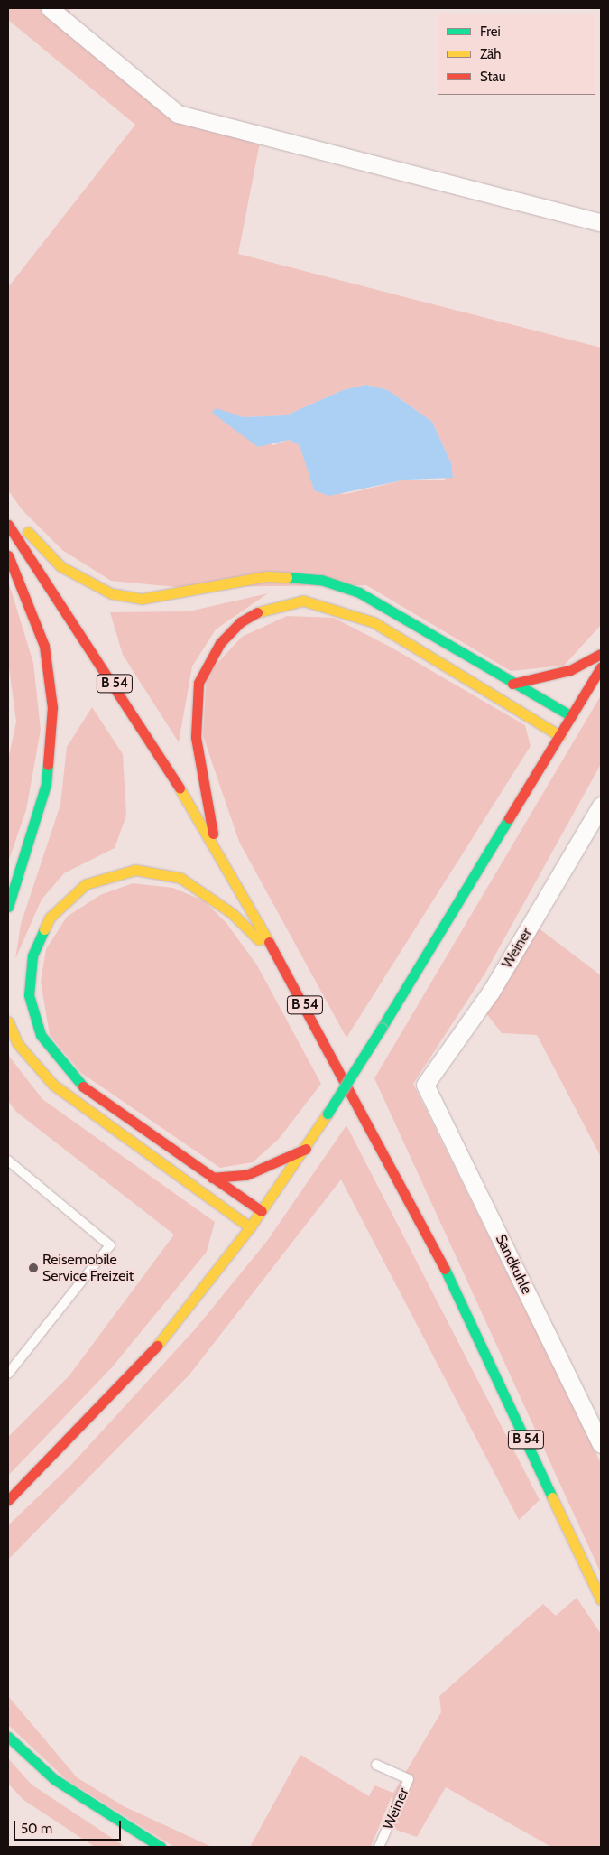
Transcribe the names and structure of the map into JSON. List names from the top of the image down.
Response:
{
  "streets": {
    "main road": ["B 54"],
    "street": ["Weiner", "Sandkuhle"]
  },
  "crossings": [
    ["Weiner", "Sandkuhle"]
  ],
  "places": ["Reisemobile Service Freizeit"],
  "legend": ["Frei", "Zäh", "Stau"],
  "scale_bar": "50 m"
}
